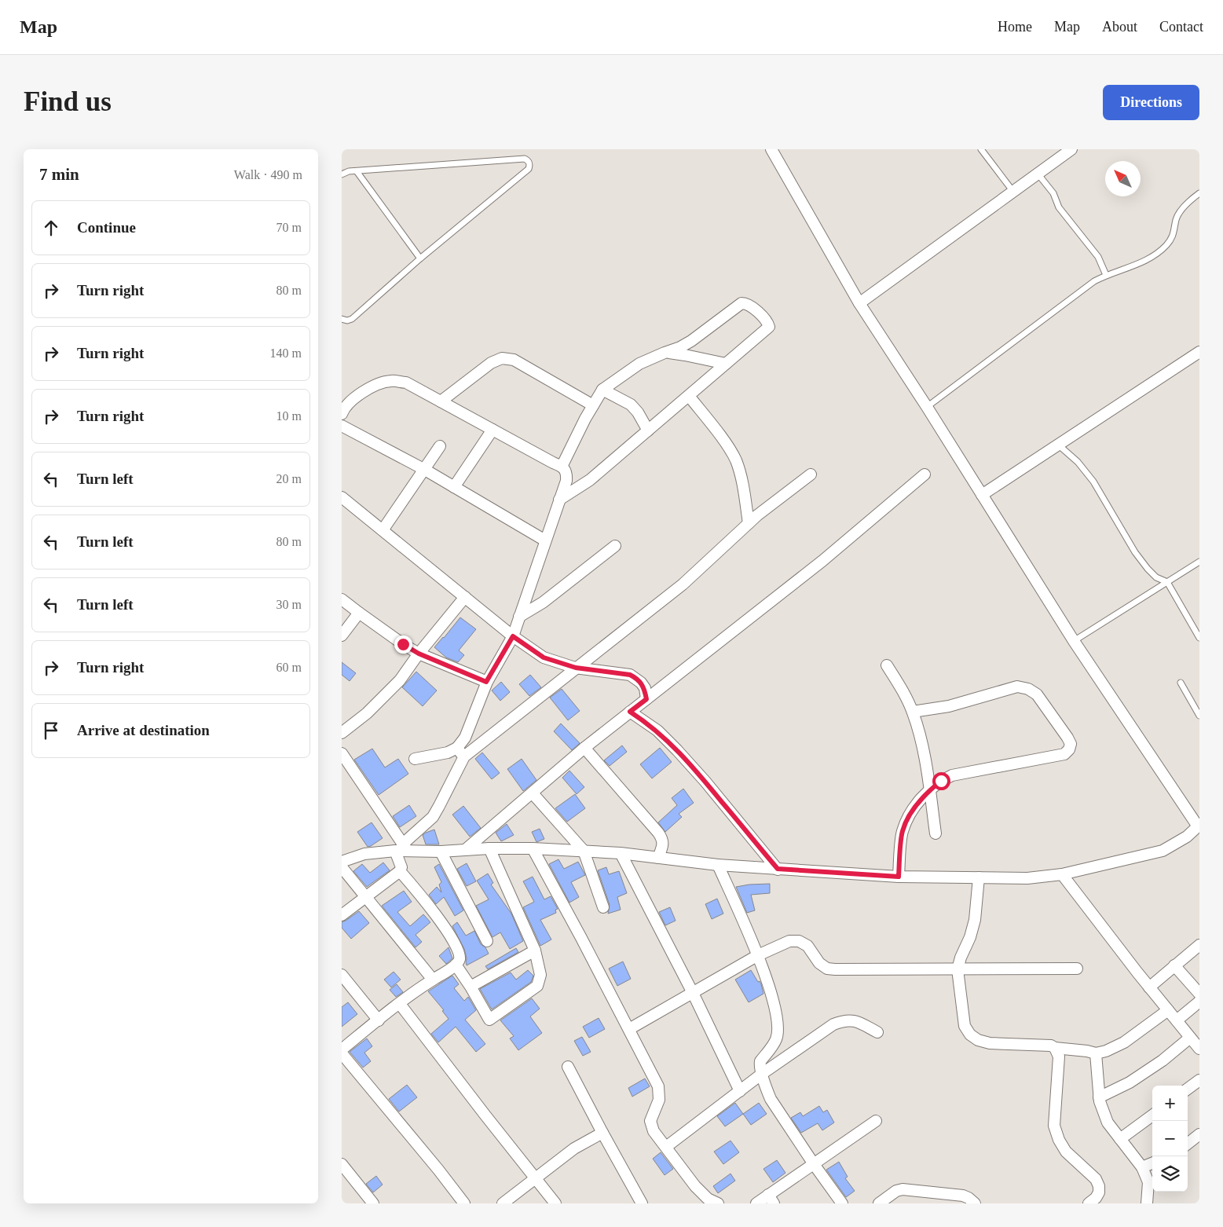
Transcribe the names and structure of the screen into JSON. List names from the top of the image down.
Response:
{
  "north": "top left",
  "page": {
    "header": "Map",
    "nav": [
      "Home",
      "Map",
      "About",
      "Contact"
    ],
    "buttons": "Directions",
    "title": "Find us",
    "heading": ["7 min", "Walk · 490 m"],
    "list": [
      ["Continue", "70 m"],
      ["Turn right", "80 m"],
      ["Turn right", "140 m"],
      ["Turn right", "10 m"],
      ["Turn left", "20 m"],
      ["Turn left", "80 m"],
      ["Turn left", "30 m"],
      ["Turn right", "60 m"],
      "Arrive at destination"
    ],
    "map_buttons": ["+", "−"]
  }
}
